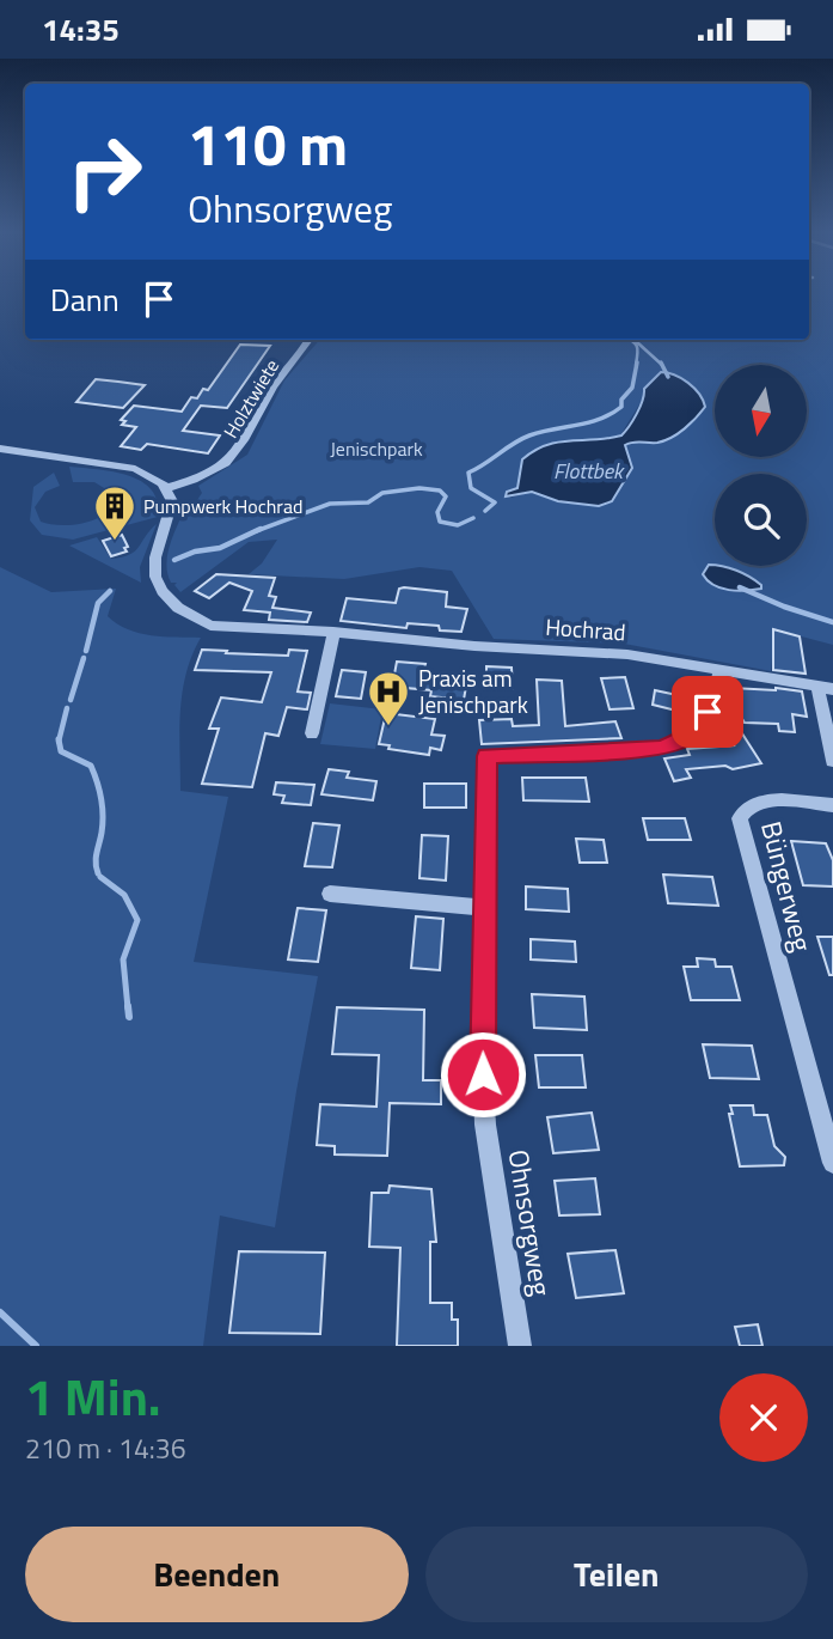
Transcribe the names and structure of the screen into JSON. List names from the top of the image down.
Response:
{
  "streets": {
    "street": [
      "Holztwiete",
      "Hochrad",
      "Büngerweg",
      "Ohnsorgweg"
    ]
  },
  "crossings": [
    ["Holztwiete", "Hochrad"],
    ["Hochrad", "Ohnsorgweg"]
  ],
  "water": ["Flottbek"],
  "parks": ["Jenischpark"],
  "places": {
    "building": ["Pumpwerk Hochrad"],
    "hospital": ["Praxis am Jenischpark"]
  },
  "north": "bottom",
  "page": {
    "status": "14:35",
    "turn": ["110 m", "Ohnsorgweg"],
    "then": "Dann",
    "heading": ["1 Min.", "210 m · 14:36"],
    "buttons": ["Beenden", "Teilen"]
  }
}
